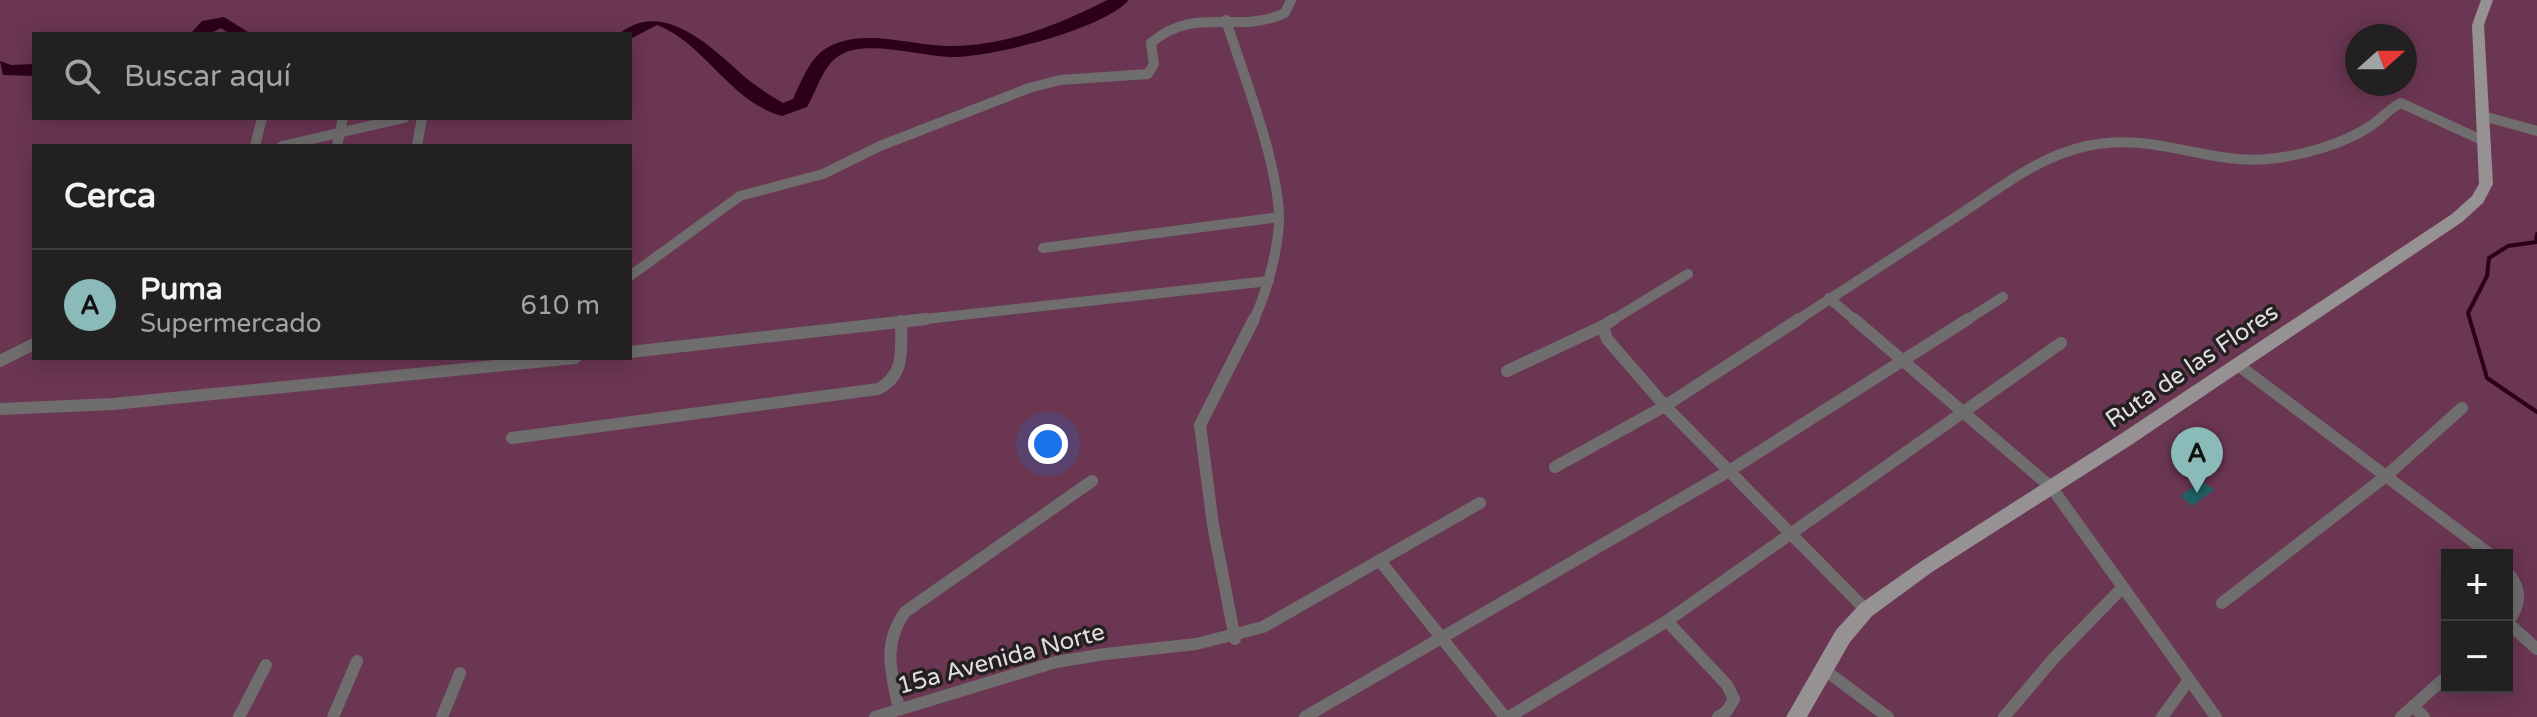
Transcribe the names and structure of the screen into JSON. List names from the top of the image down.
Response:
{
  "streets": {
    "main road": ["Ruta de las Flores"],
    "street": ["15a Avenida Norte"]
  },
  "north": "right",
  "page": {
    "search": "Buscar aquí",
    "heading": "Cerca",
    "list": [
      {
        "mark": "A",
        "name": "Puma",
        "note": "Supermercado",
        "value": "610 m"
      }
    ],
    "pins": "A",
    "map_buttons": ["+", "−"]
  }
}
